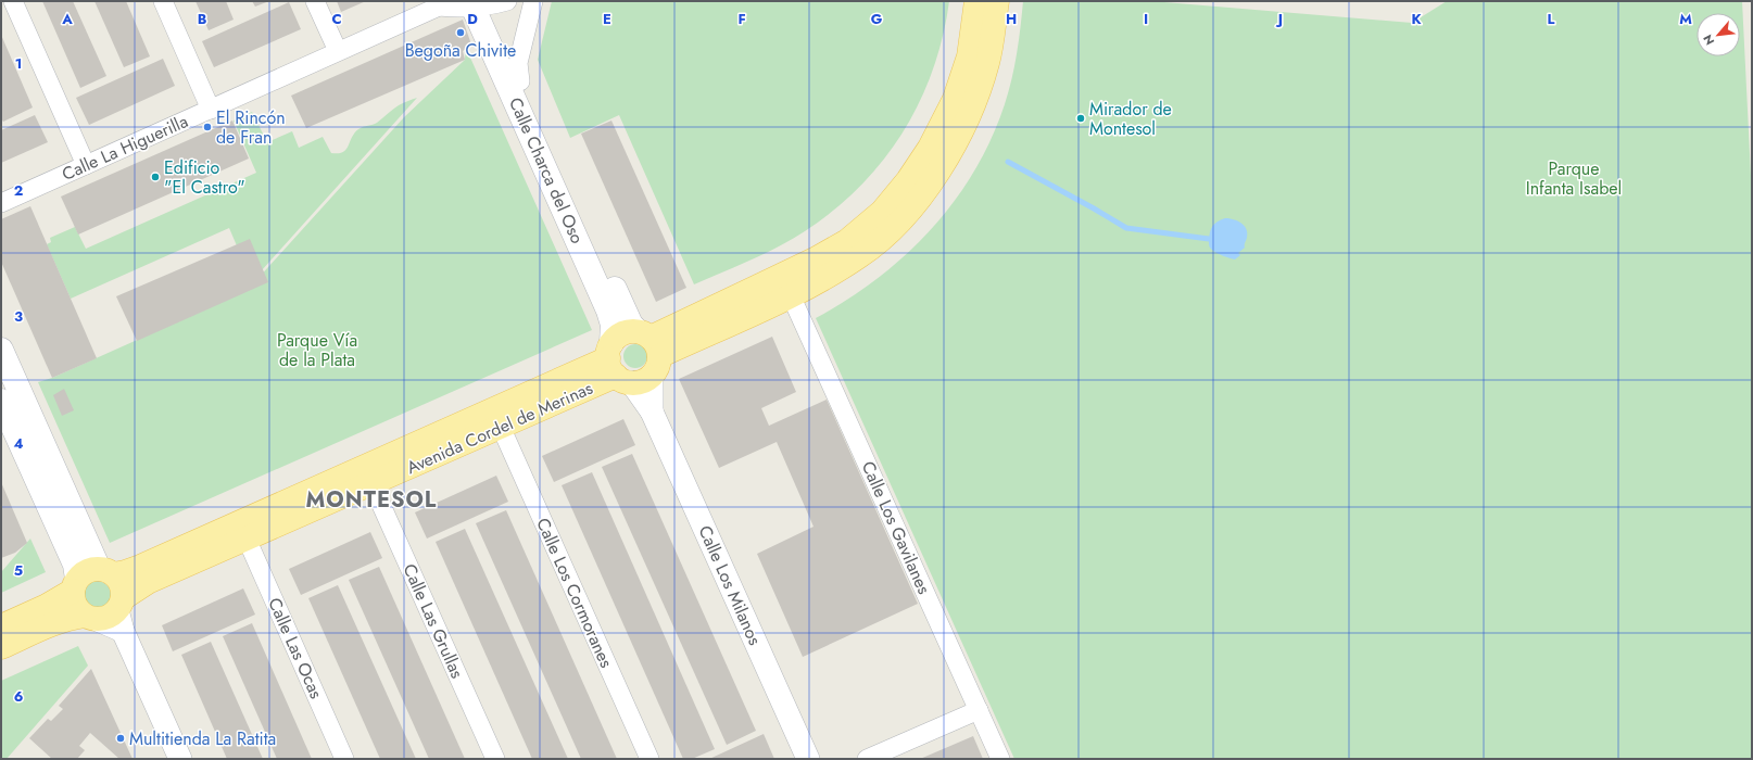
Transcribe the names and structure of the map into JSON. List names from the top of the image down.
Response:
{
  "streets": {
    "main road": ["Calle Charca del Oso", "Avenida Cordel de Merinas"],
    "street": [
      "Calle La Higuerilla",
      "Calle Los Gavilanes",
      "Calle Los Milanos",
      "Calle Los Cormoranes",
      "Calle Las Grullas",
      "Calle Las Ocas"
    ]
  },
  "crossings": [
    ["Calle La Higuerilla", "Calle Charca del Oso"],
    ["Calle Charca del Oso", "Avenida Cordel de Merinas"],
    ["Calle Charca del Oso", "Calle Los Milanos"],
    ["Avenida Cordel de Merinas", "Calle Los Gavilanes"],
    ["Avenida Cordel de Merinas", "Calle Los Milanos"],
    ["Avenida Cordel de Merinas", "Calle Los Cormoranes"],
    ["Avenida Cordel de Merinas", "Calle Las Grullas"],
    ["Avenida Cordel de Merinas", "Calle Las Ocas"]
  ],
  "districts": ["MONTESOL"],
  "parks": ["Parque Infanta Isabel", "Parque Vía de la Plata"],
  "places": [
    "Begoña Chivite",
    "Mirador de Montesol",
    "El Rincón de Fran",
    "Edificio \"El Castro\"",
    "Multitienda La Ratita"
  ],
  "north": "bottom left",
  "grid": {
    "columns": [
      "A",
      "B",
      "C",
      "D",
      "E",
      "F",
      "G",
      "H",
      "I",
      "J",
      "K",
      "L",
      "M"
    ],
    "rows": [
      "1",
      "2",
      "3",
      "4",
      "5",
      "6"
    ]
  }
}
